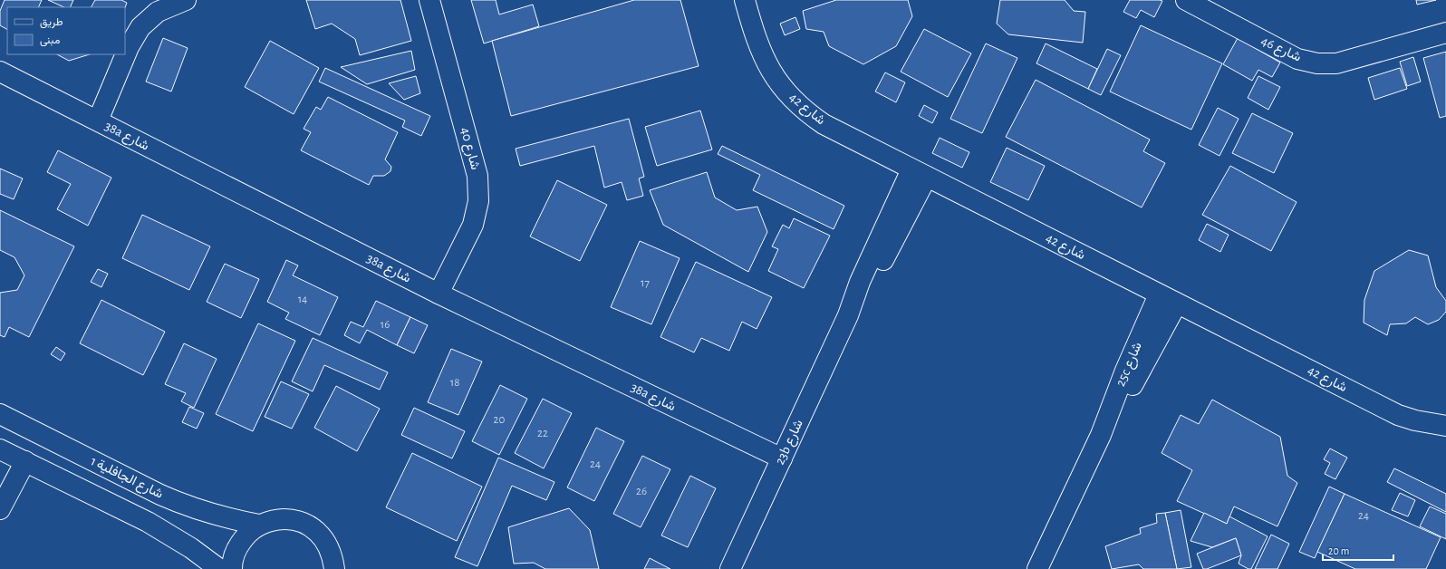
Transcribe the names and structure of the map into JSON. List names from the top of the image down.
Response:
{
  "streets": {
    "street": [
      "شارع 46",
      "شارع 42",
      "38a شارع",
      "شارع 40",
      "25c شارع",
      "23b شارع",
      "شارع الجافلية 1"
    ]
  },
  "crossings": [
    ["شارع 42", "25c شارع"],
    ["شارع 42", "23b شارع"],
    ["38a شارع", "شارع 40"],
    ["38a شارع", "23b شارع"]
  ],
  "house_numbers": [
    "17",
    "14",
    "16",
    "18",
    "20",
    "22",
    "24",
    "26",
    "24"
  ],
  "legend": ["طريق", "مبنى"],
  "scale_bar": "20 m"
}
